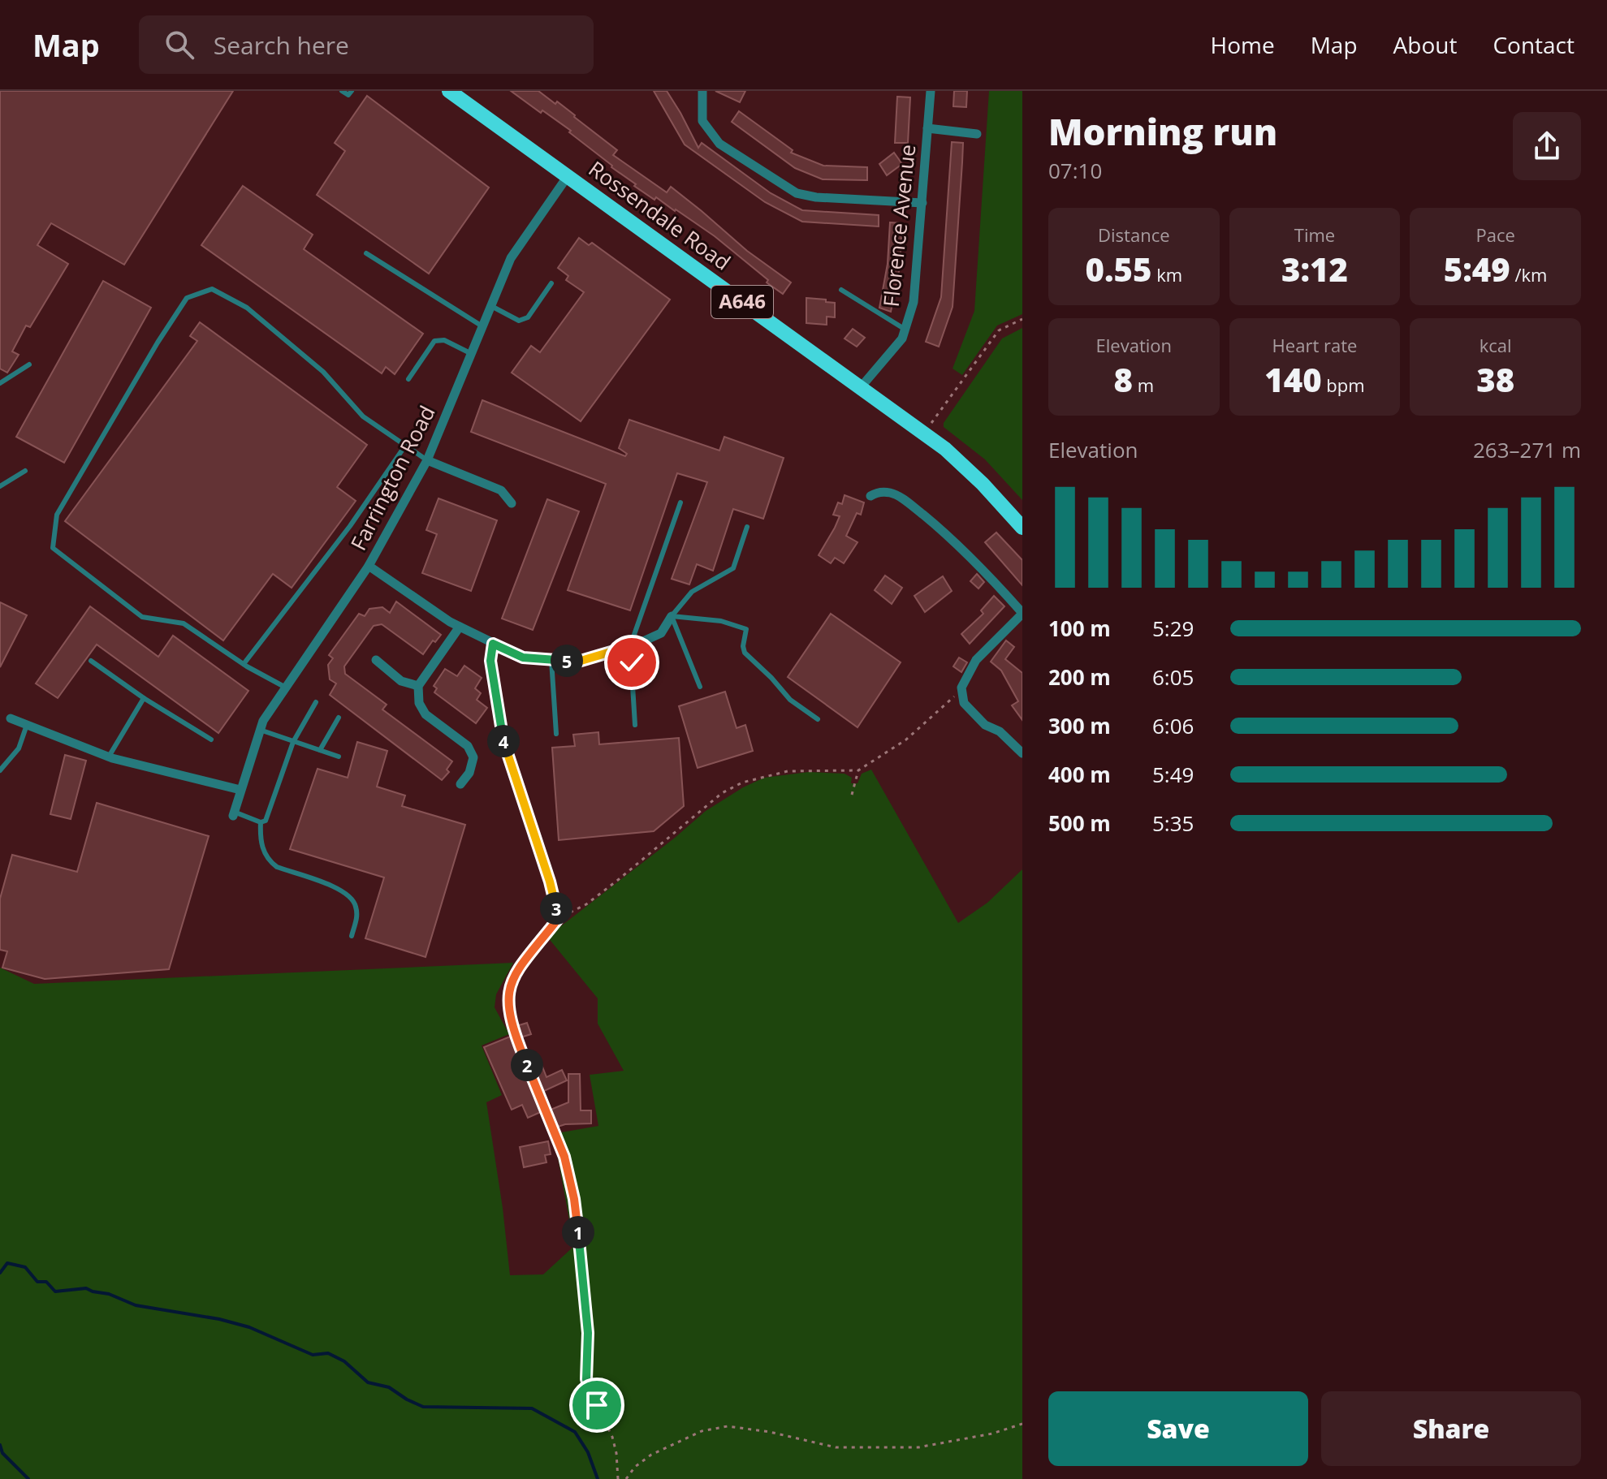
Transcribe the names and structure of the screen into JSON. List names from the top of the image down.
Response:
{
  "streets": {
    "highway": ["Rossendale Road", "A646"],
    "street": ["Florence Avenue", "Farrington Road"]
  },
  "crossings": [
    ["Rossendale Road", "Florence Avenue"],
    ["Rossendale Road", "Farrington Road"]
  ],
  "page": {
    "header": "Map",
    "search": "Search here",
    "nav": [
      "Home",
      "Map",
      "About",
      "Contact"
    ],
    "heading": ["Morning run", "07:10"],
    "stats": [
      ["Distance", "0.55 km"],
      ["Time", "3:12"],
      ["Pace", "5:49 /km"],
      ["Elevation", "8 m"],
      ["Heart rate", "140 bpm"],
      ["kcal", "38"]
    ],
    "chart": ["Elevation", "263–271 m"],
    "list": [
      {
        "name": "100 m",
        "note": "5:29"
      },
      {
        "name": "200 m",
        "note": "6:05"
      },
      {
        "name": "300 m",
        "note": "6:06"
      },
      {
        "name": "400 m",
        "note": "5:49"
      },
      {
        "name": "500 m",
        "note": "5:35"
      }
    ],
    "pins": [
      "5",
      "4",
      "3",
      "2",
      "1"
    ],
    "buttons": ["Save", "Share"]
  }
}
